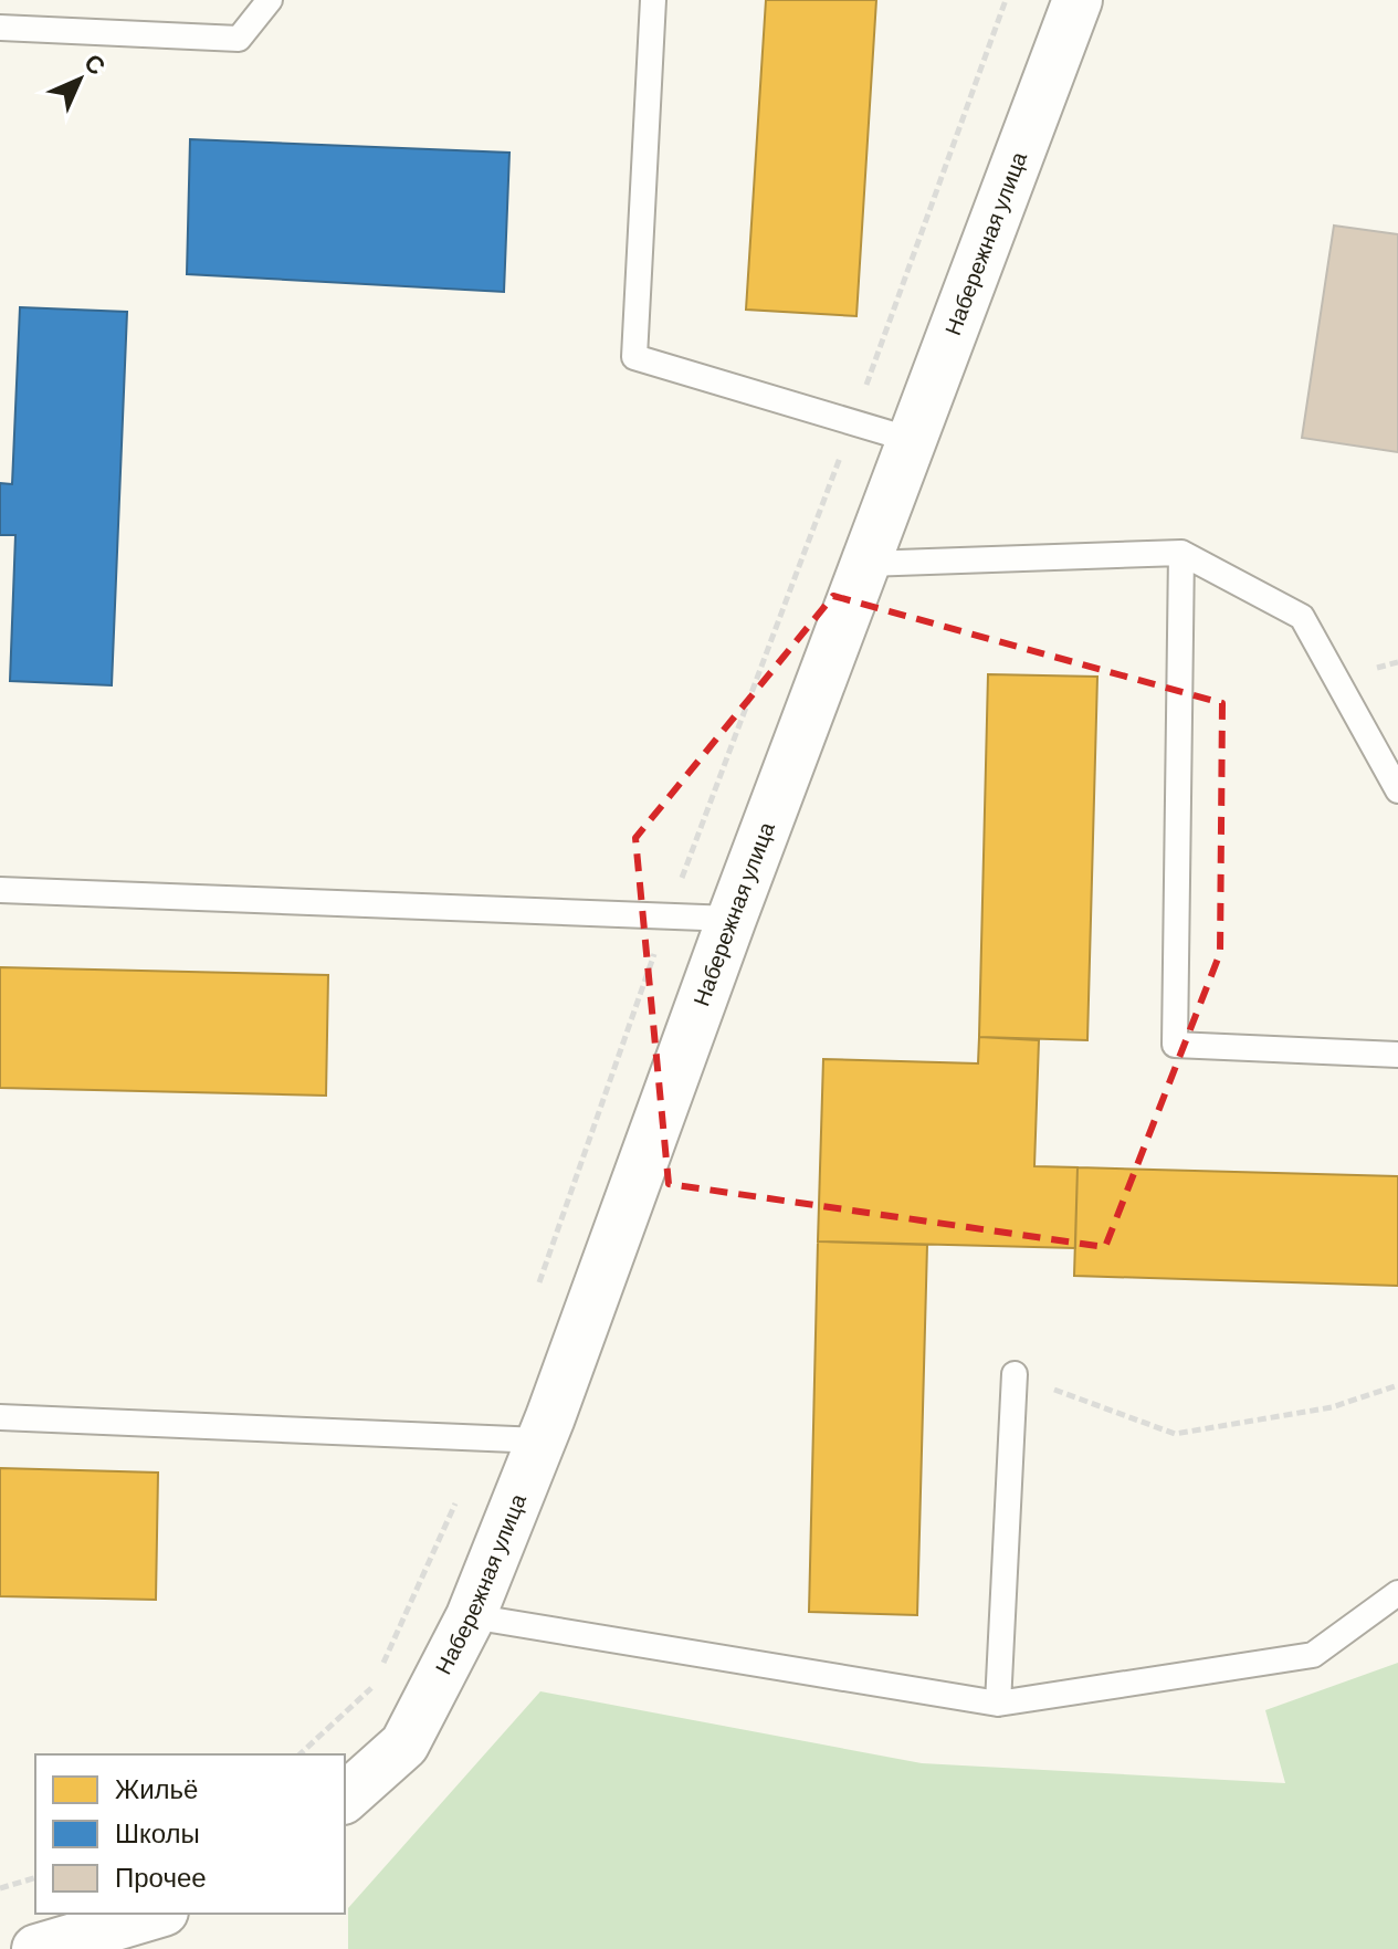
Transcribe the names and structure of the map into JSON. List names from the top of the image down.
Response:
{
  "streets": {
    "street": ["Набережная улица"]
  },
  "legend": ["Жильё", "Школы", "Прочее"],
  "north": "top right"
}
